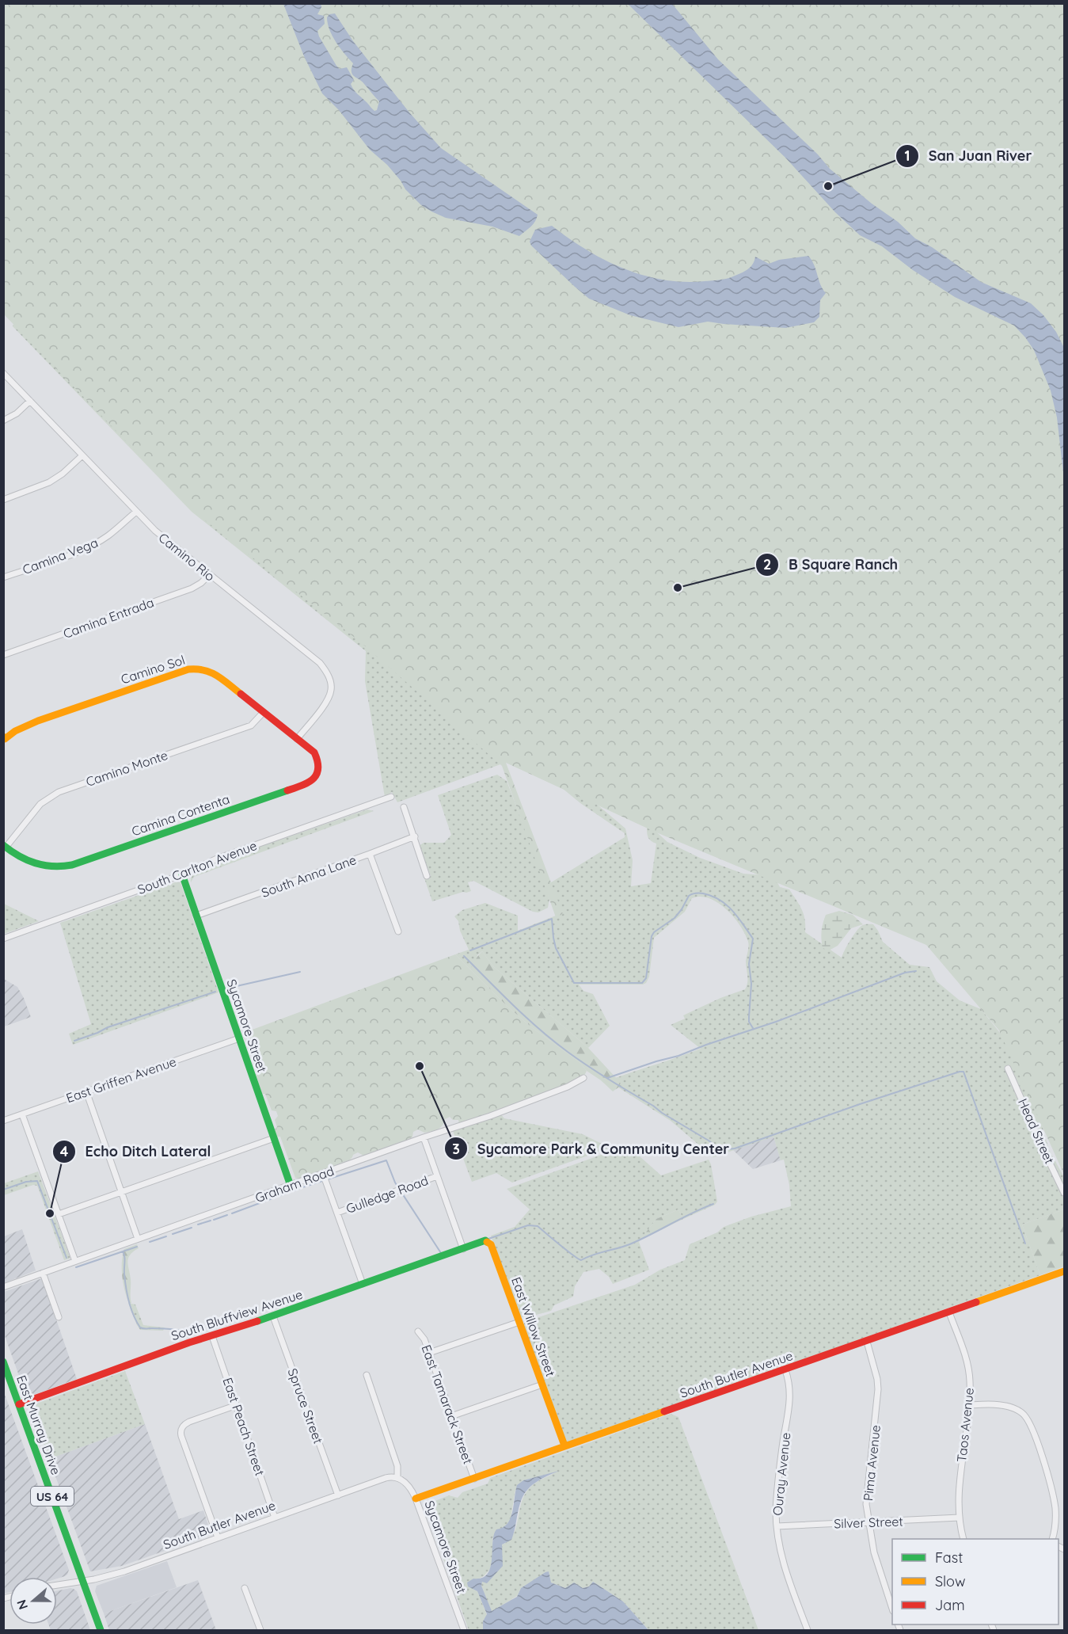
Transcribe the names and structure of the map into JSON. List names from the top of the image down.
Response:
{
  "streets": {
    "main road": [
      "Camino Sol",
      "Camina Contenta",
      "Sycamore Street",
      "South Bluffview Avenue",
      "East Willow Street",
      "South Butler Avenue",
      "East Murray Drive",
      "US 64"
    ],
    "street": [
      "Camina Vega",
      "Camino Rio",
      "Camina Entrada",
      "Camino Monte",
      "South Carlton Avenue",
      "South Anna Lane",
      "East Griffen Avenue",
      "Head Street",
      "Graham Road",
      "Gulledge Road",
      "East Tamarack Street",
      "Spruce Street",
      "Taos Avenue",
      "East Peach Street",
      "Pima Avenue",
      "Ouray Avenue",
      "Silver Street"
    ]
  },
  "crossings": [
    ["Camina Vega", "Camino Rio"],
    ["Camino Rio", "Camina Entrada"],
    ["Camino Rio", "Camino Sol"],
    ["Camino Rio", "Camina Contenta"],
    ["Camino Sol", "Camino Monte"],
    ["Camino Sol", "Camina Contenta"],
    ["Camino Monte", "Camina Contenta"],
    ["South Carlton Avenue", "Sycamore Street"],
    ["South Anna Lane", "Sycamore Street"],
    ["Sycamore Street", "East Griffen Avenue"],
    ["Sycamore Street", "Graham Road"],
    ["Sycamore Street", "South Butler Avenue"],
    ["South Bluffview Avenue", "East Willow Street"],
    ["South Bluffview Avenue", "Spruce Street"],
    ["South Bluffview Avenue", "East Murray Drive"],
    ["South Bluffview Avenue", "East Peach Street"],
    ["East Willow Street", "South Butler Avenue"],
    ["South Butler Avenue", "East Tamarack Street"],
    ["South Butler Avenue", "Spruce Street"],
    ["South Butler Avenue", "East Murray Drive"],
    ["South Butler Avenue", "Taos Avenue"],
    ["South Butler Avenue", "East Peach Street"],
    ["South Butler Avenue", "Pima Avenue"],
    ["South Butler Avenue", "Ouray Avenue"],
    ["Taos Avenue", "Silver Street"],
    ["Pima Avenue", "Silver Street"],
    ["Ouray Avenue", "Silver Street"]
  ],
  "places": [
    "San Juan River",
    "B Square Ranch",
    "Sycamore Park & Community Center",
    "Echo Ditch Lateral"
  ],
  "legend": ["Fast", "Slow", "Jam"],
  "north": "left"
}
